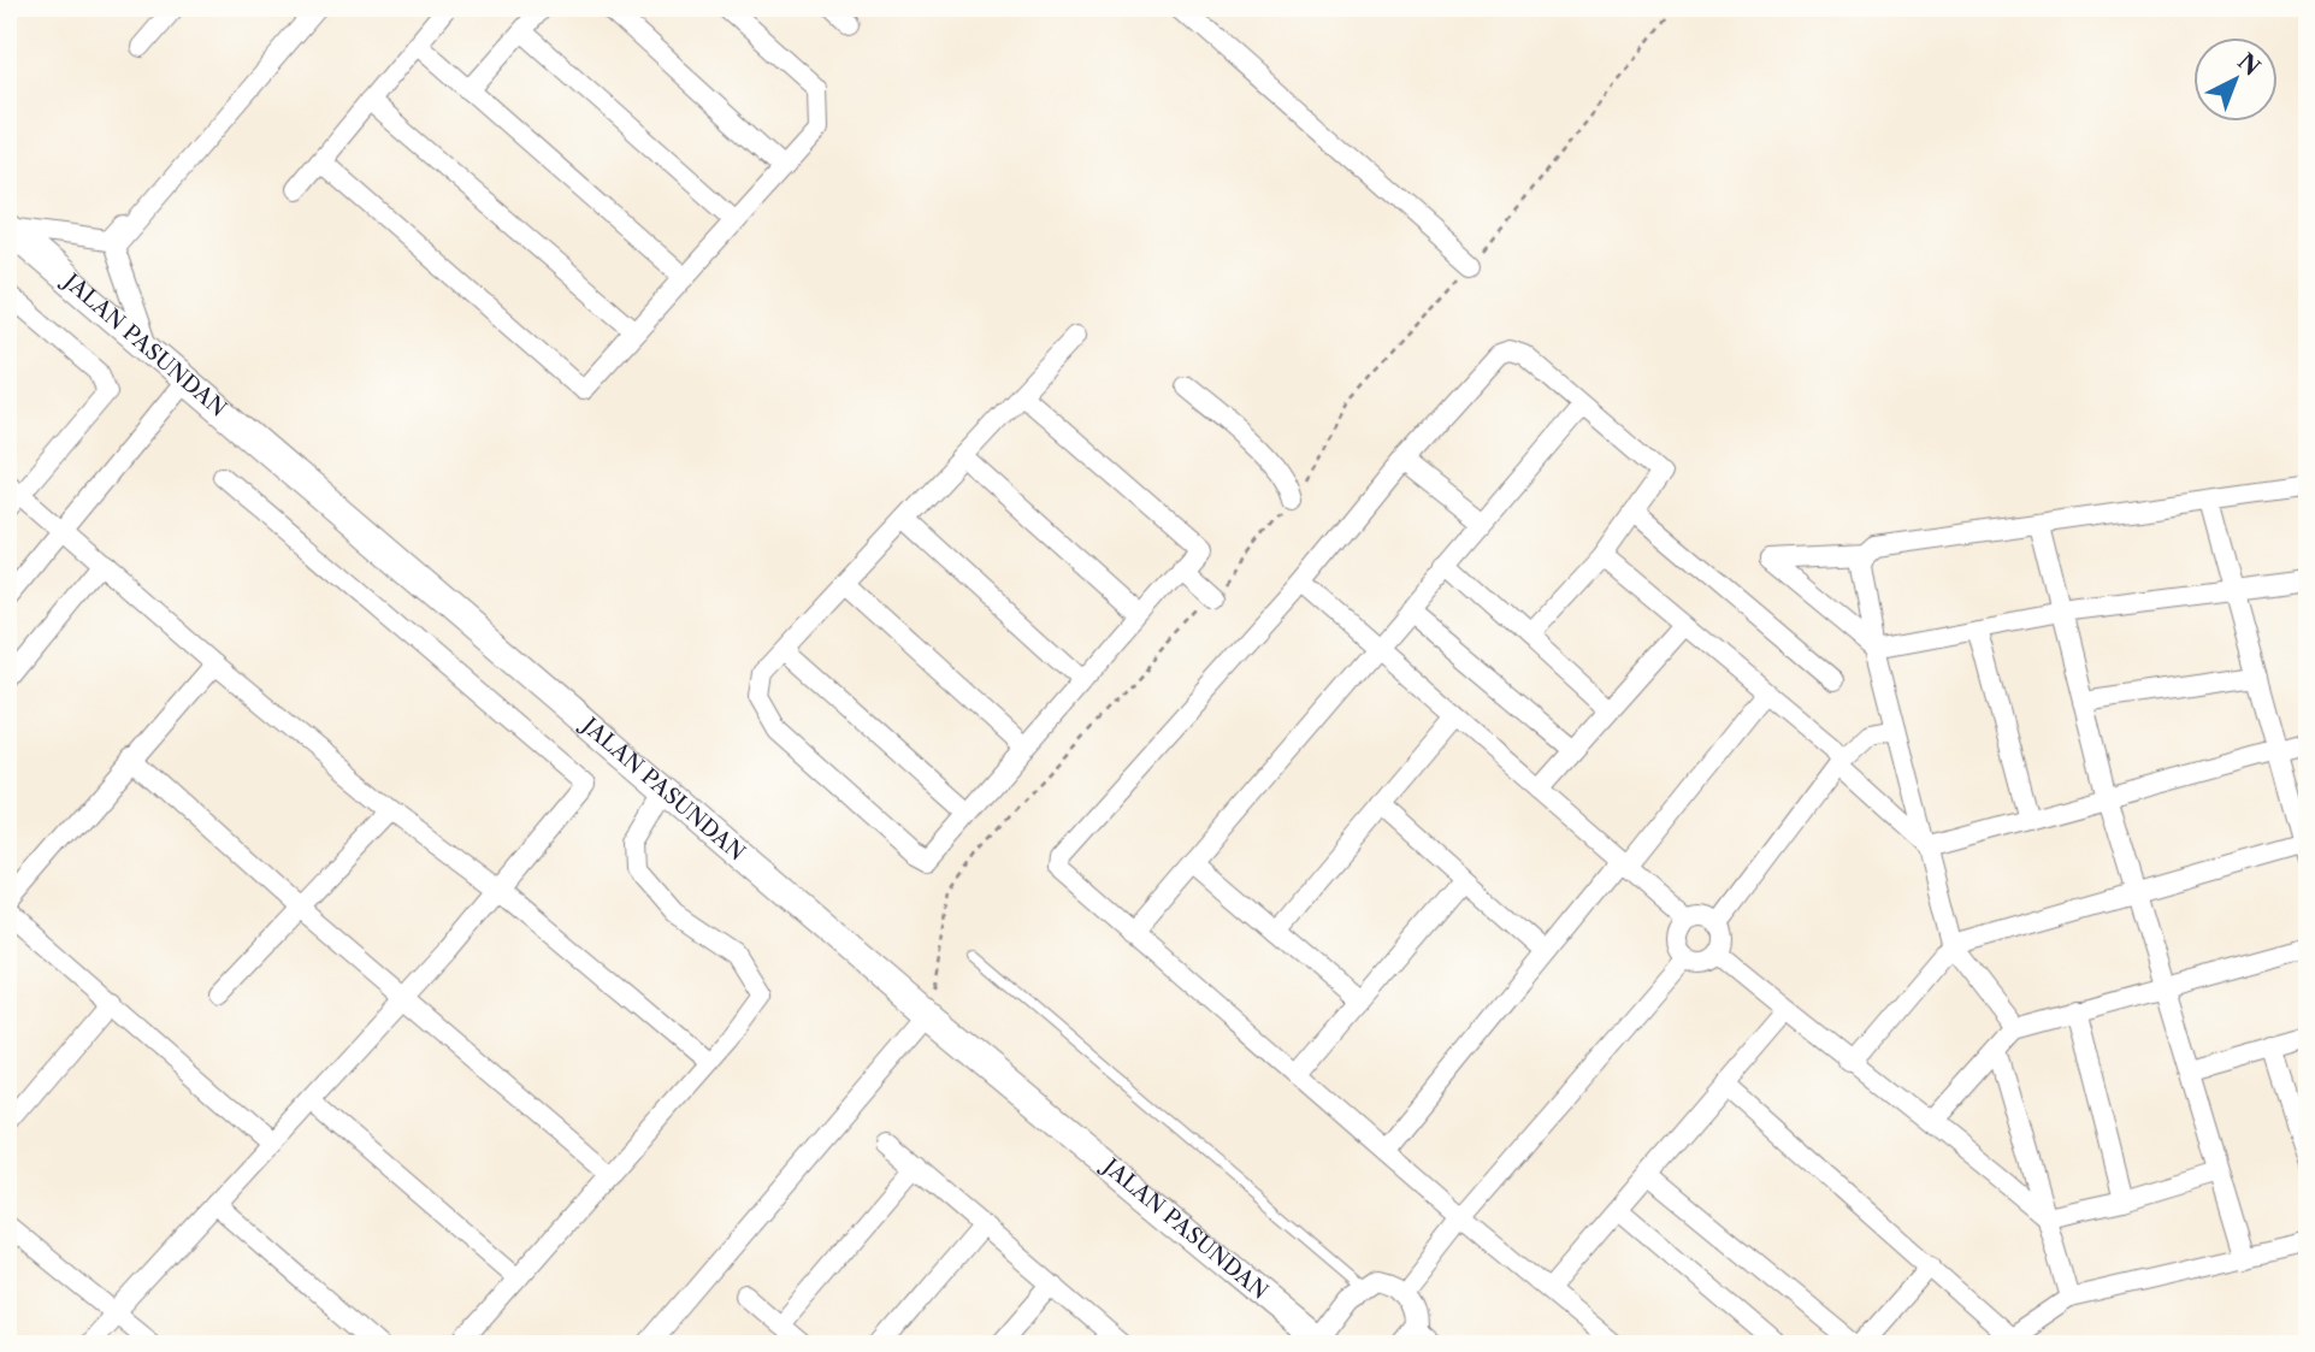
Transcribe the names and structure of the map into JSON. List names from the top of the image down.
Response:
{
  "streets": {
    "street": ["JALAN PASUNDAN"]
  },
  "north": "top right"
}
